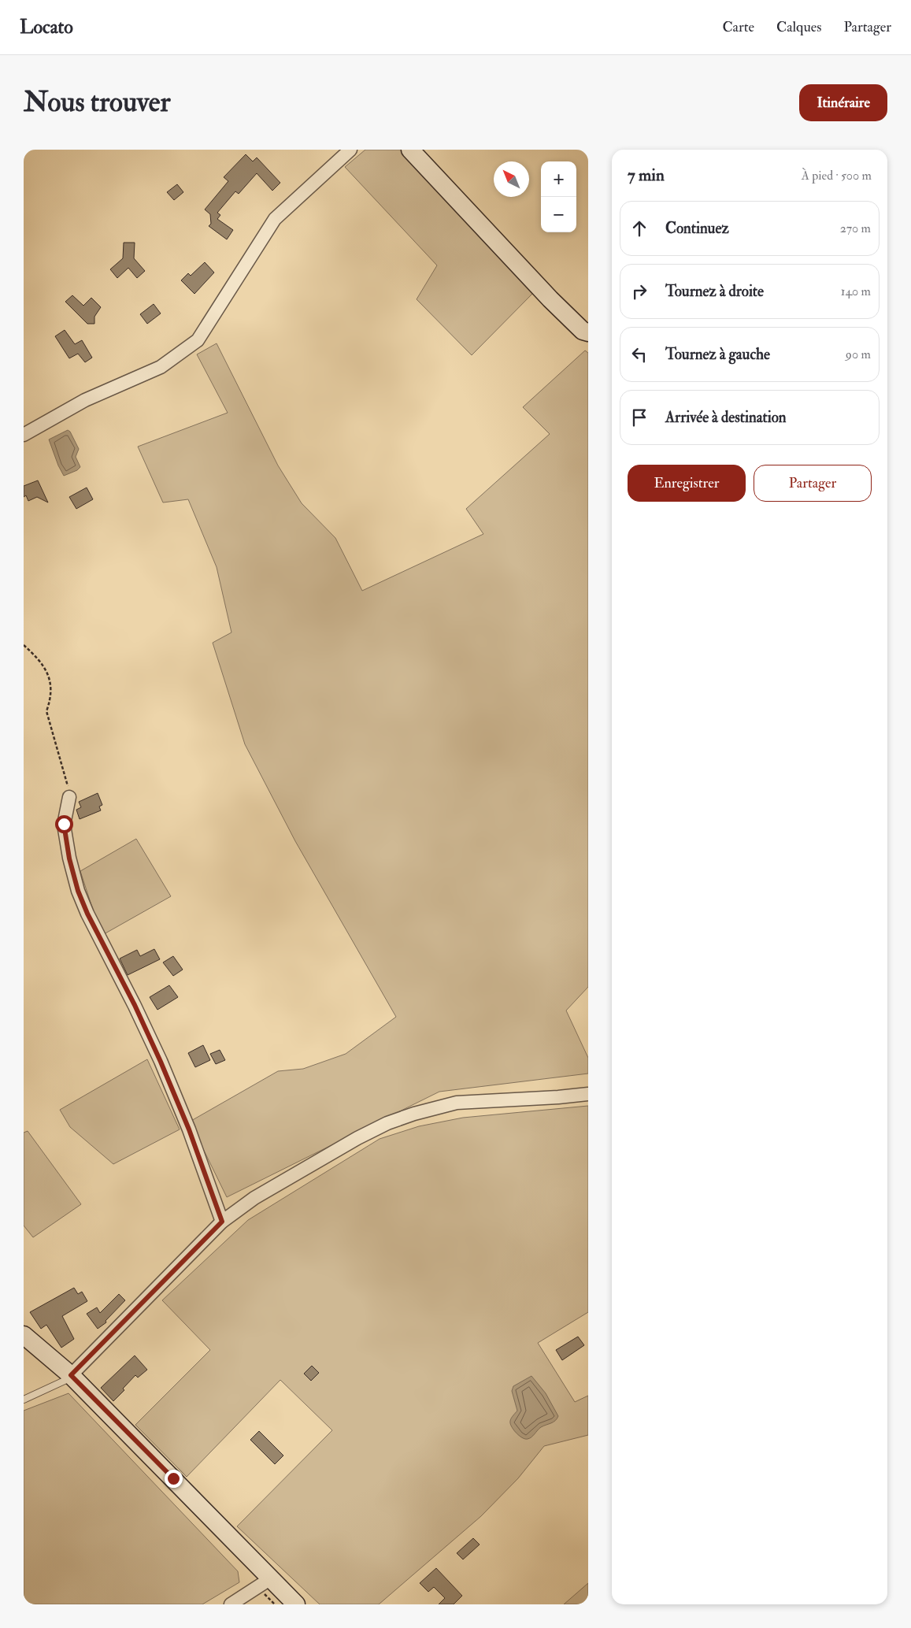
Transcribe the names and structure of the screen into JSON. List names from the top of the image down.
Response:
{
  "north": "top left",
  "page": {
    "header": "Locato",
    "nav": ["Carte", "Calques", "Partager"],
    "buttons": [
      "Itinéraire",
      ["Enregistrer", "Partager"]
    ],
    "title": "Nous trouver",
    "heading": ["7 min", "À pied · 500 m"],
    "map_buttons": ["+", "−"],
    "list": [
      ["Continuez", "270 m"],
      ["Tournez à droite", "140 m"],
      ["Tournez à gauche", "90 m"],
      "Arrivée à destination"
    ]
  }
}
